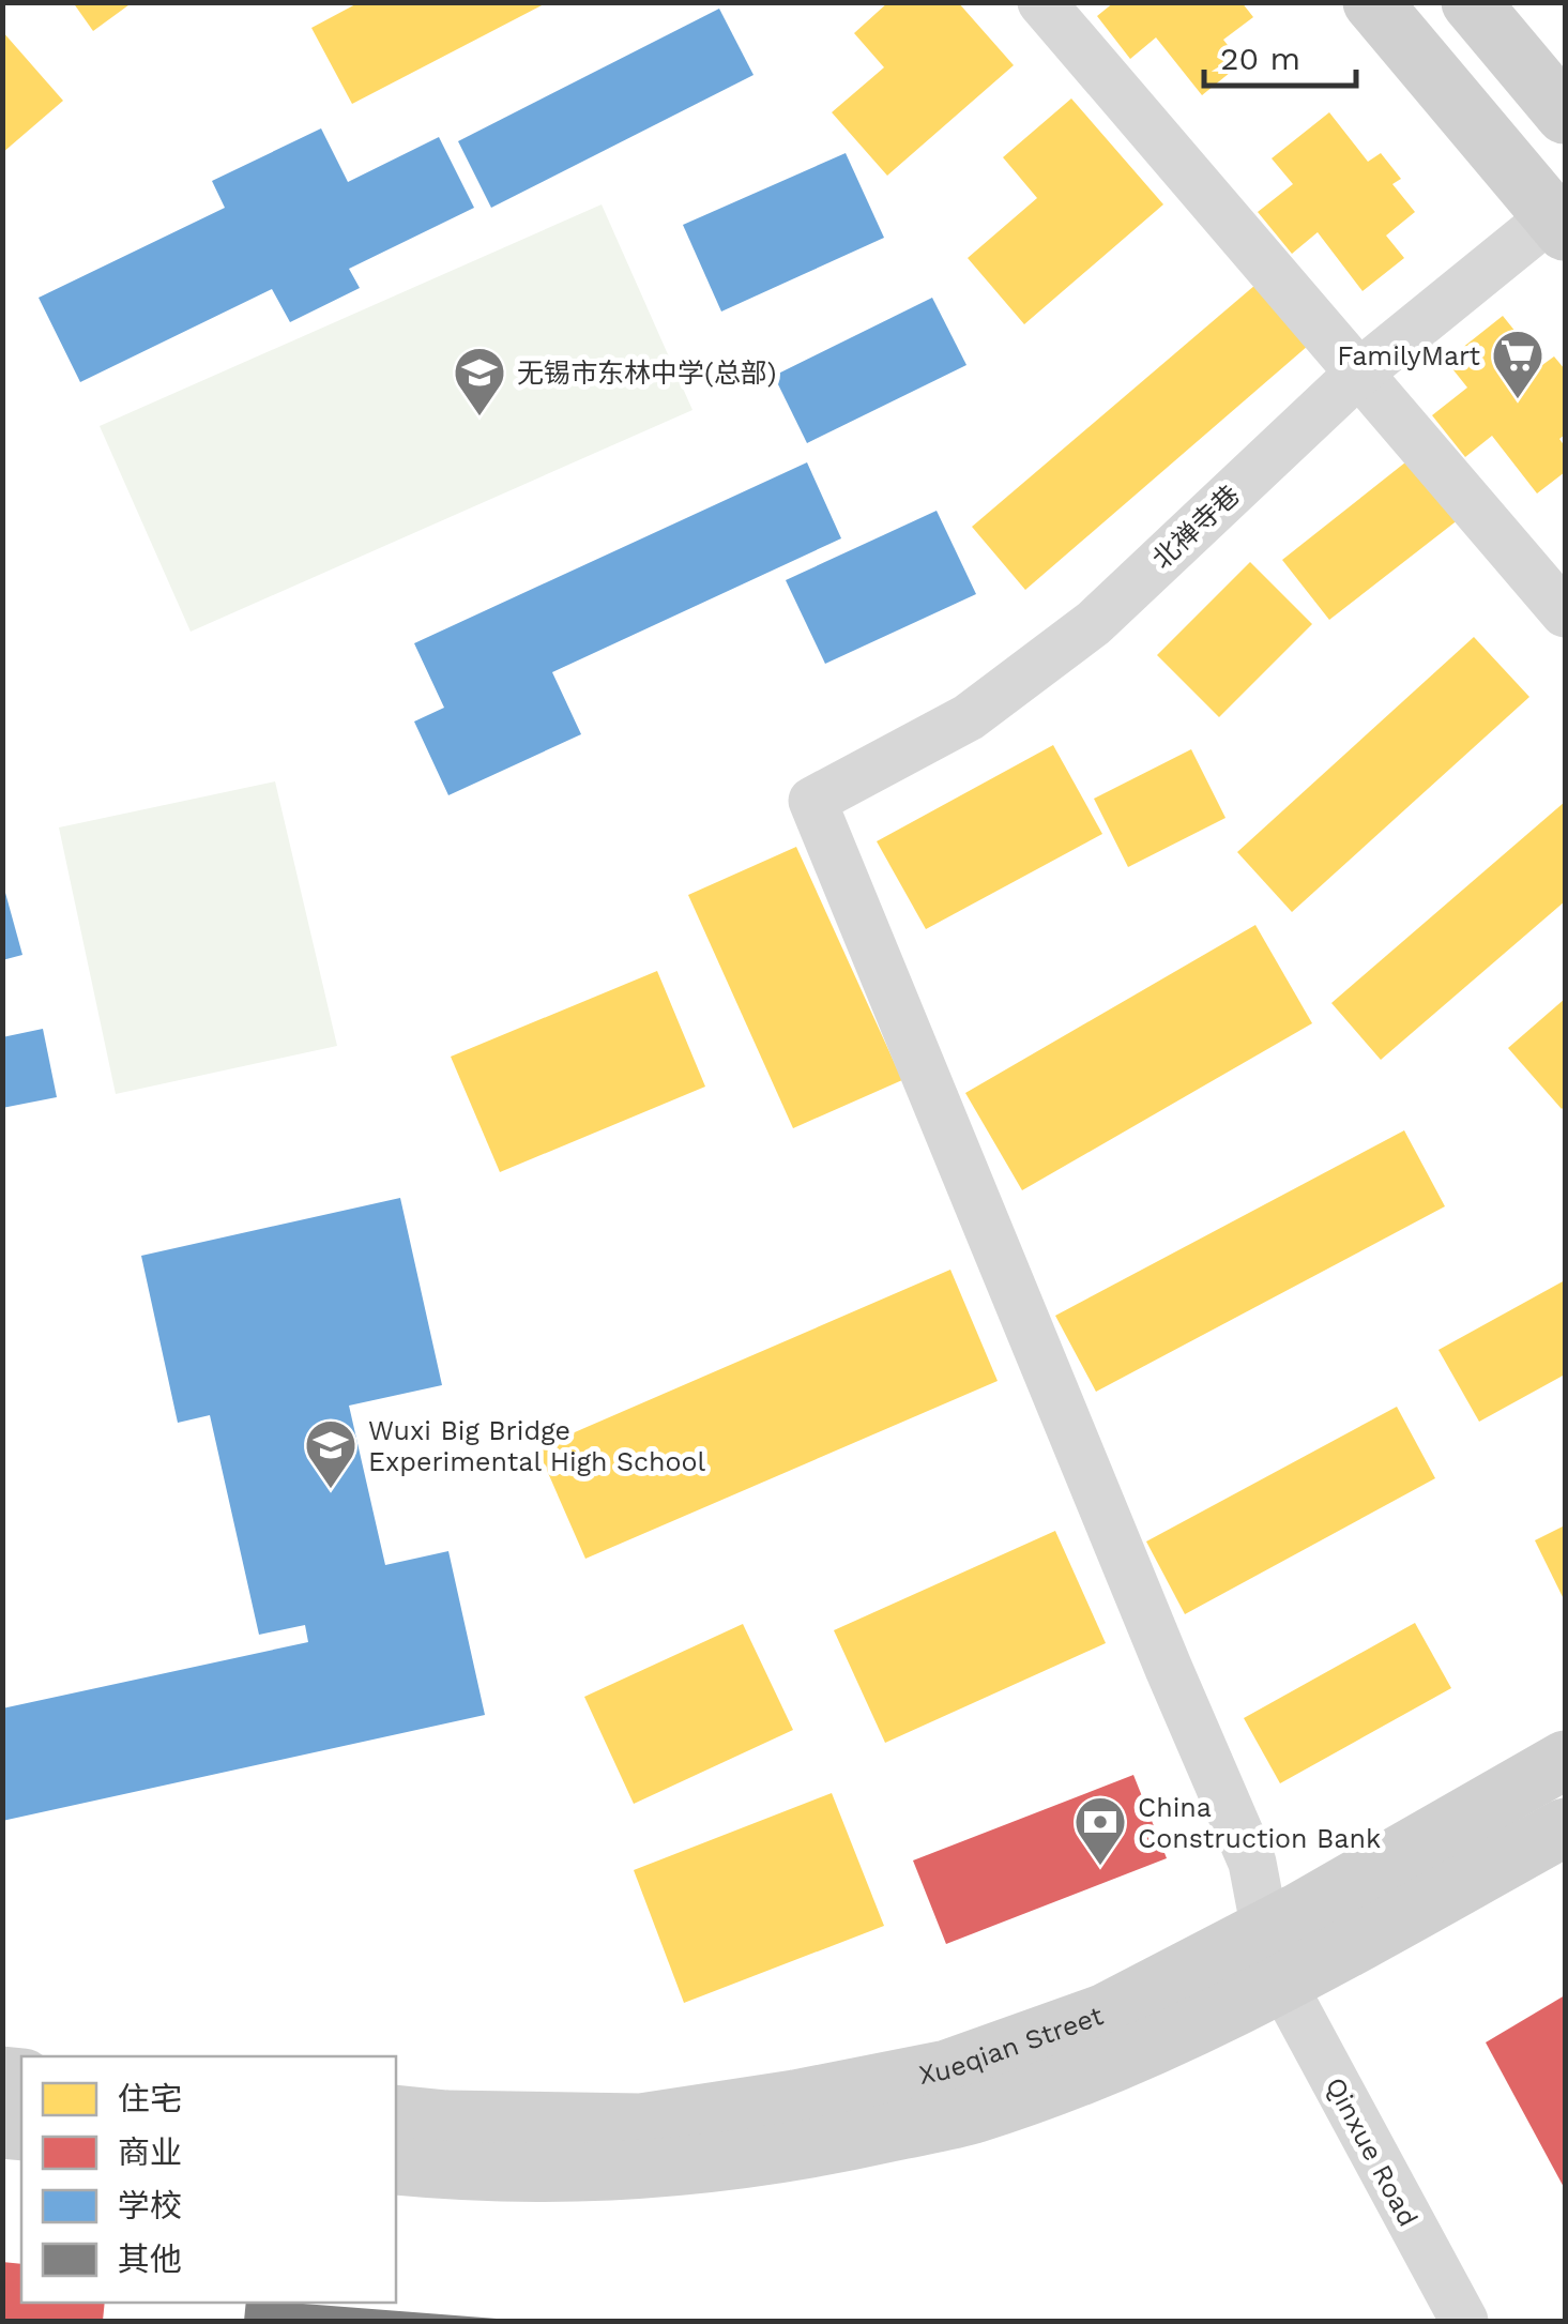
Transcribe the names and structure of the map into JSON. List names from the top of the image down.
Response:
{
  "streets": {
    "main road": ["Xueqian Street"],
    "street": ["北禅寺巷", "Qinxue Road"]
  },
  "crossings": [
    ["北禅寺巷", "Qinxue Road"],
    ["Xueqian Street", "Qinxue Road"]
  ],
  "places": {
    "supermarket": ["FamilyMart"],
    "school or university": ["无锡市东林中学(总部)", "Wuxi Big Bridge Experimental High School"],
    "bank": ["China Construction Bank"]
  },
  "legend": [
    "住宅",
    "商业",
    "学校",
    "其他"
  ],
  "scale_bar": "20 m"
}
